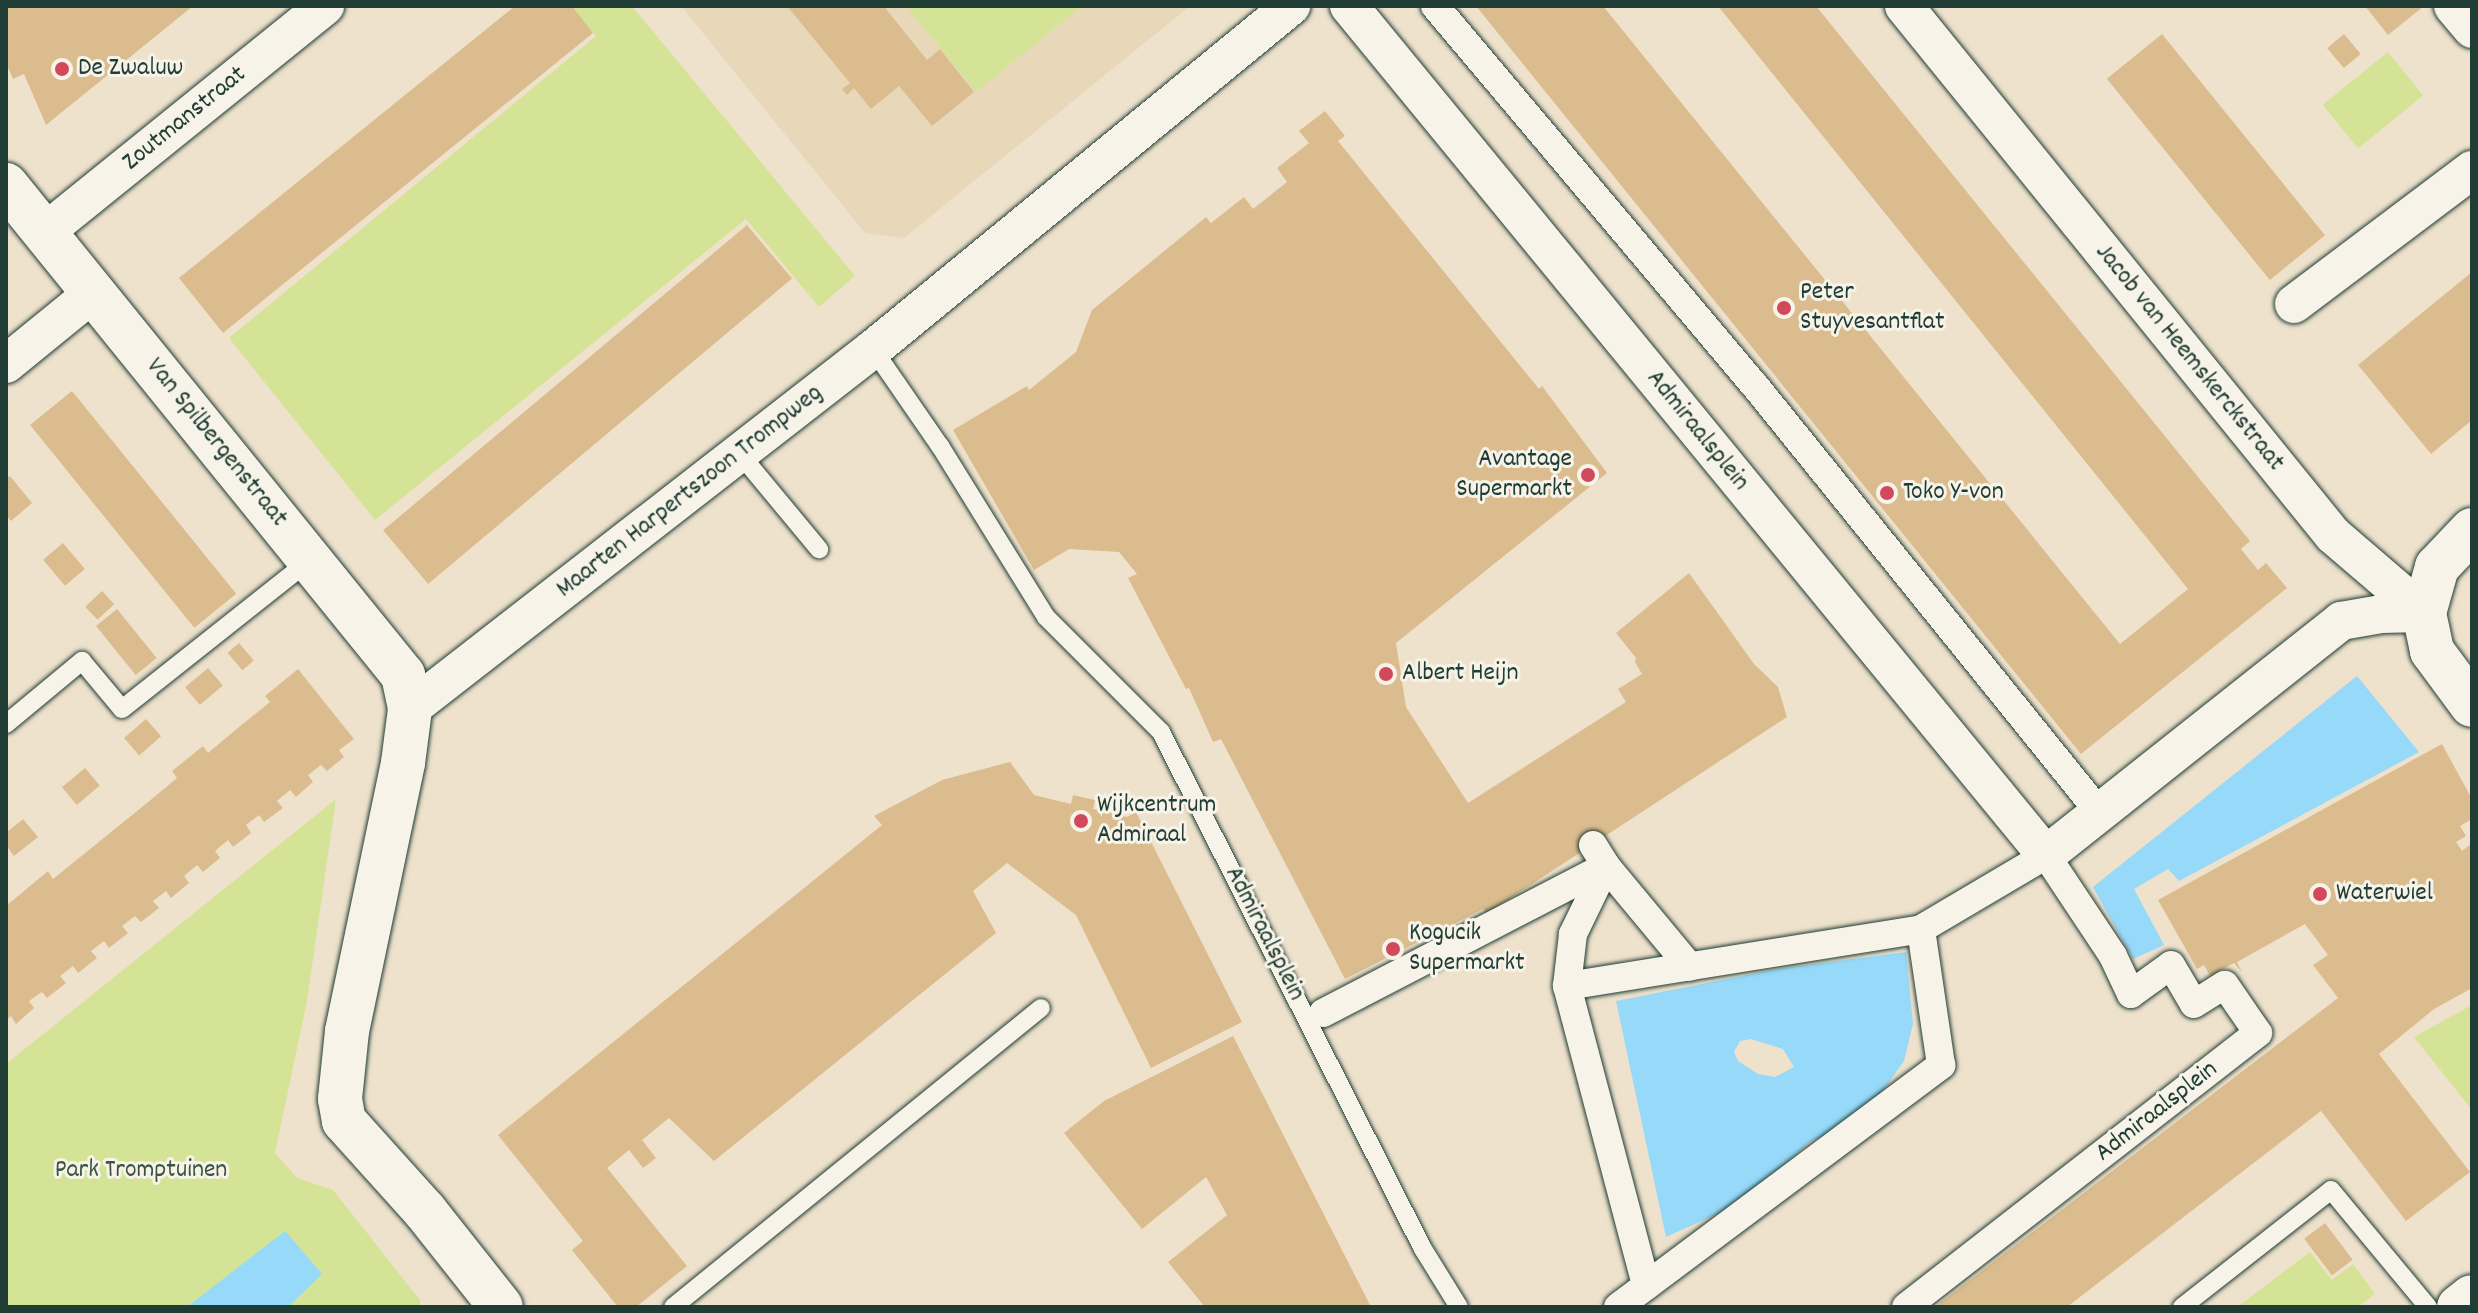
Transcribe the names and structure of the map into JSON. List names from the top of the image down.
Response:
{
  "streets": {
    "street": [
      "Zoutmanstraat",
      "Jacob van Heemskerckstraat",
      "Admiraalsplein",
      "Van Spilbergenstraat",
      "Maarten Harpertszoon Trompweg"
    ]
  },
  "crossings": [
    ["Zoutmanstraat", "Van Spilbergenstraat"],
    ["Admiraalsplein", "Maarten Harpertszoon Trompweg"],
    ["Van Spilbergenstraat", "Maarten Harpertszoon Trompweg"]
  ],
  "parks": ["Park Tromptuinen"],
  "places": [
    "De Zwaluw",
    "Peter Stuyvesantflat",
    "Avantage Supermarkt",
    "Toko Y-von",
    "Albert Heijn",
    "Wijkcentrum Admiraal",
    "Waterwiel",
    "Kogucik Supermarkt"
  ]
}
